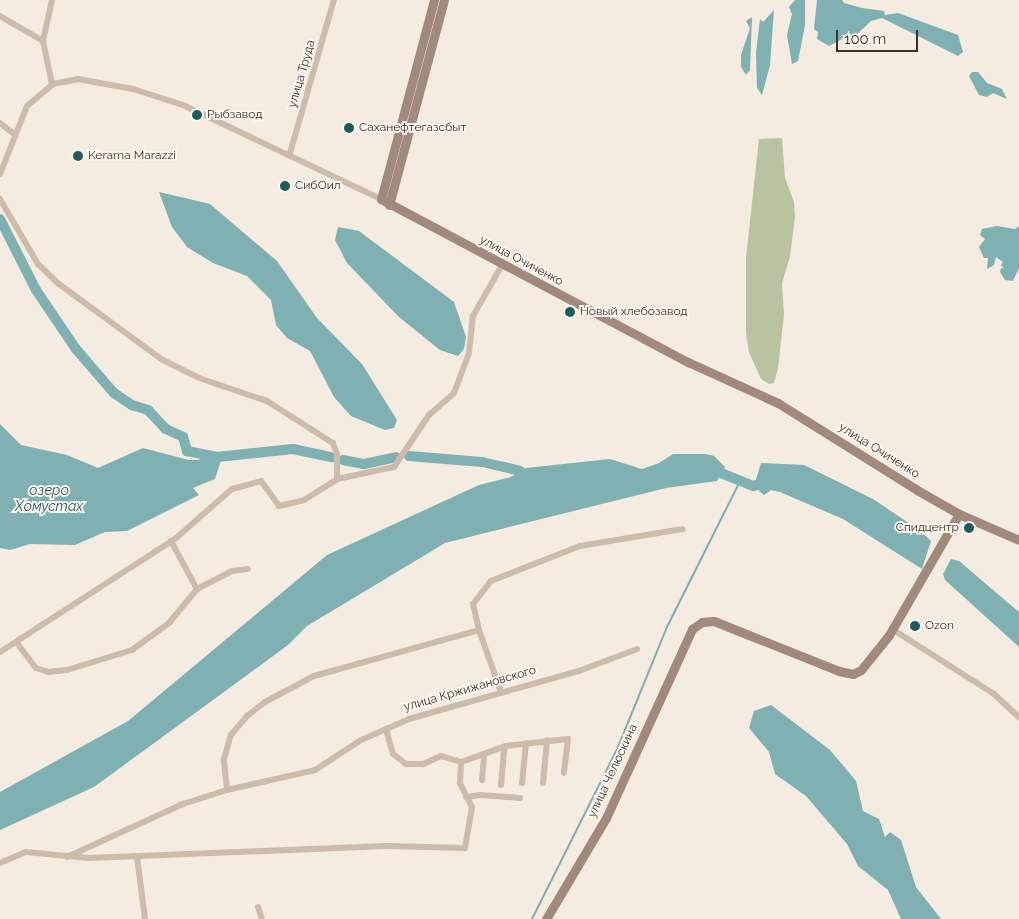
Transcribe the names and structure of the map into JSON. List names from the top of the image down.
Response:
{
  "streets": {
    "street": [
      "улица Труда",
      "улица Очиченко",
      "улица Кржижановского",
      "улица Челюскина"
    ]
  },
  "crossings": [
    ["улица Труда", "улица Очиченко"]
  ],
  "water": ["озеро Хомустах"],
  "places": [
    "Рыбзавод",
    "Саханефтегазсбыт",
    "Kerama Marazzi",
    "СибОил",
    "Новый хлебозавод",
    "Спидцентр",
    "Ozon"
  ],
  "scale_bar": "100 m"
}
